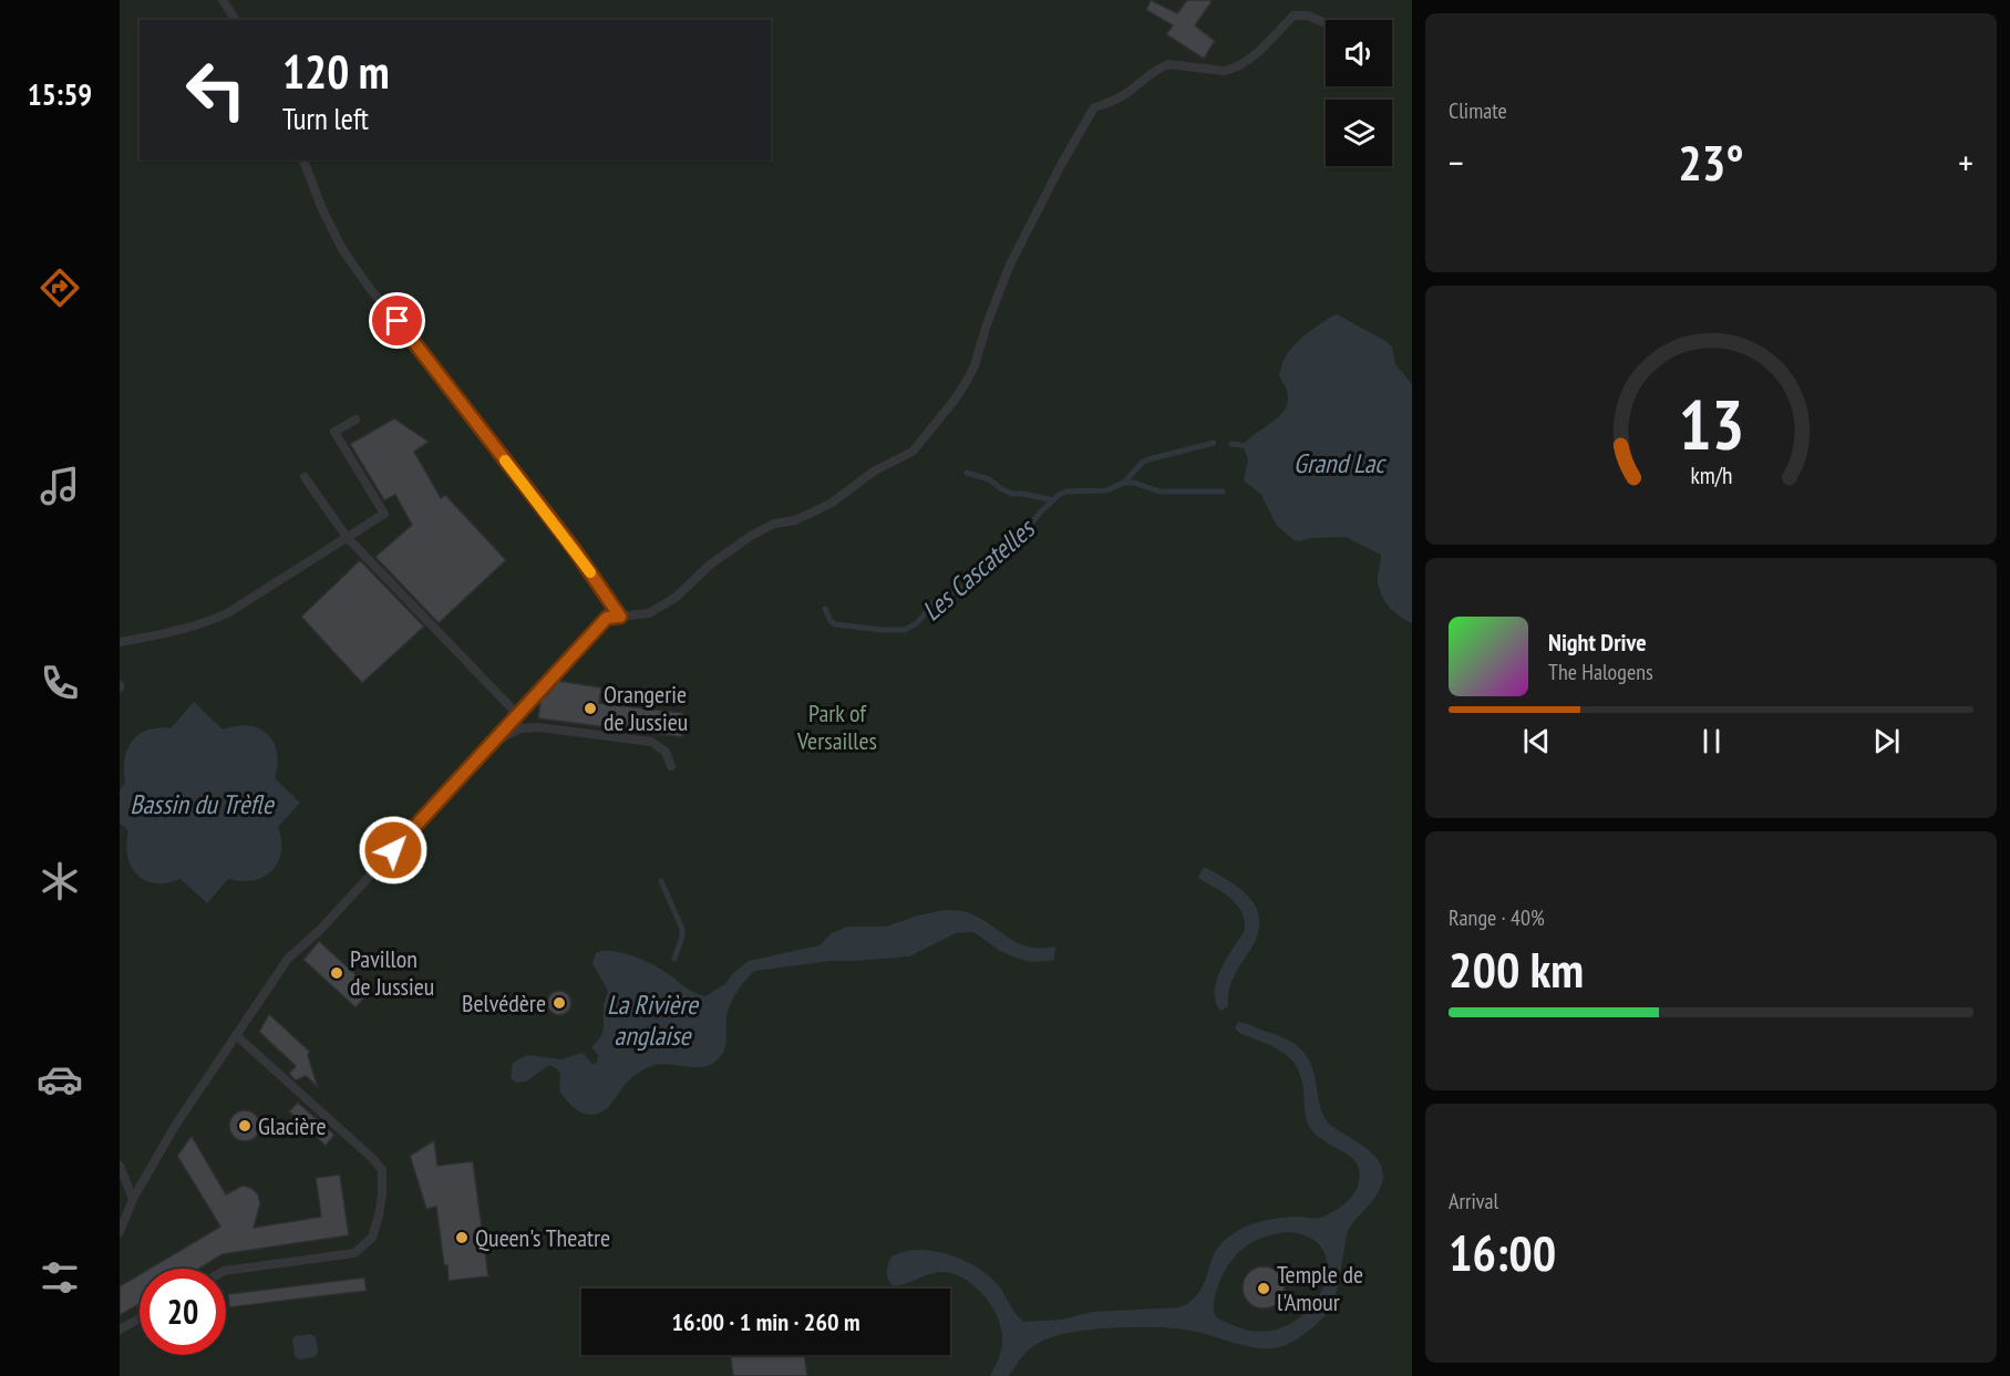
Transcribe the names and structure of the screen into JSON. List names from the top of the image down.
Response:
{
  "water": [
    "Grand Lac",
    "Les Cascatelles",
    "Bassin du Trèfle",
    "La Rivière anglaise"
  ],
  "parks": ["Park of Versailles"],
  "places": [
    "Orangerie de Jussieu",
    "Pavillon de Jussieu",
    "Belvédère",
    "Glacière",
    "Queen's Theatre",
    "Temple de l'Amour"
  ],
  "page": {
    "tabs": "15:59",
    "tile": [
      "Climate",
      ["Range · 40%", "200 km"],
      ["Arrival", "16:00"]
    ],
    "turn": ["120 m", "Turn left"],
    "heat": ["−", "23°", "+"],
    "song": ["Night Drive", "The Halogens"],
    "limit": "20",
    "trip": "16:00 · 1 min · 260 m",
    "gauge": ["13", "km/h"]
  }
}
